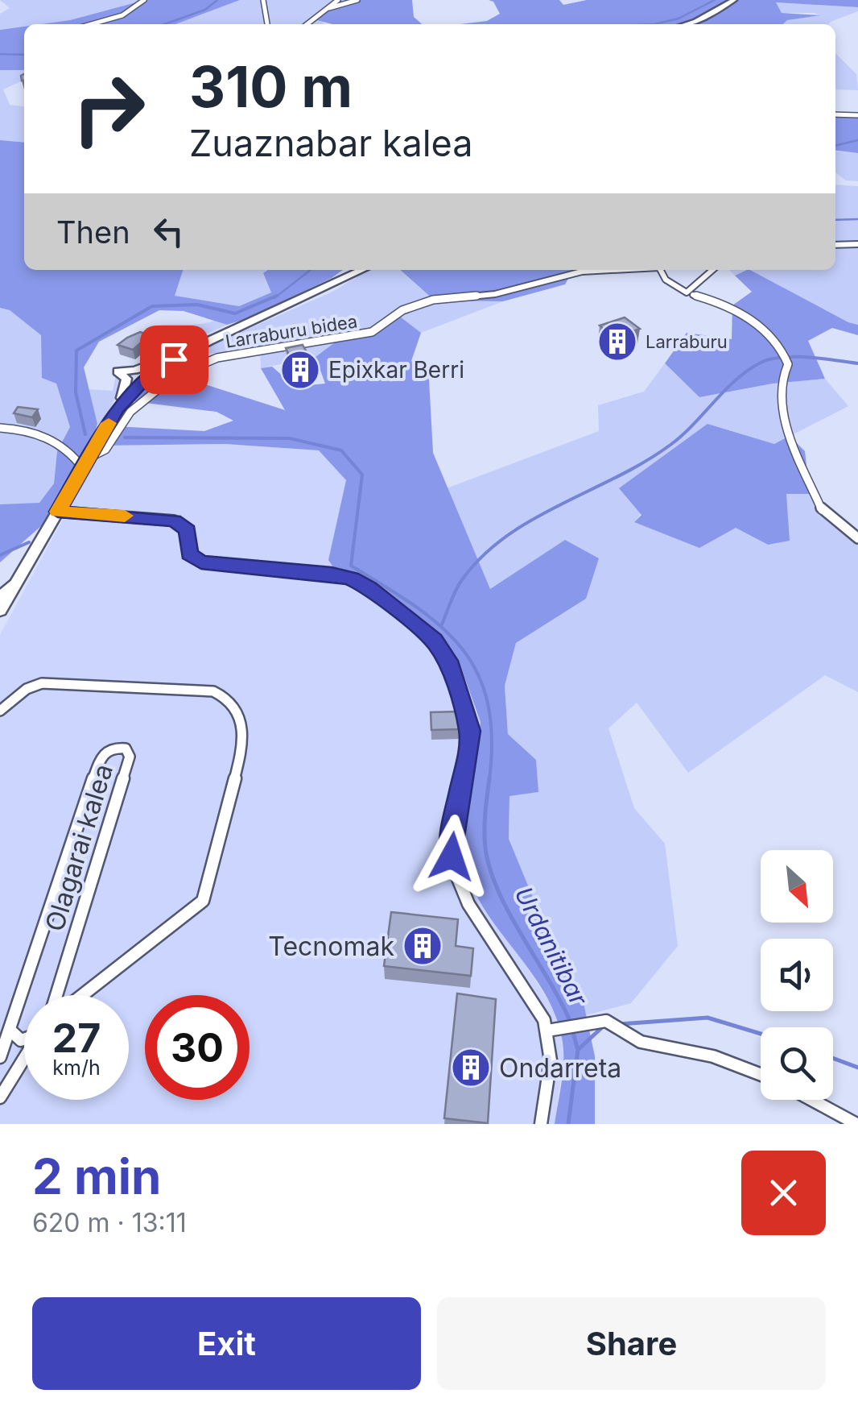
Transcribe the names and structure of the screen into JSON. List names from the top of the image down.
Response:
{
  "streets": {
    "street": ["Larraburu bidea", "Olagarai kalea"]
  },
  "water": ["Urdanitibar"],
  "places": {
    "building": [
      "Larraburu",
      "Epixkar Berri",
      "Tecnomak",
      "Ondarreta"
    ]
  },
  "north": "bottom right",
  "page": {
    "turn": ["310 m", "Zuaznabar kalea"],
    "then": "Then",
    "speed": "27 km/h",
    "limit": "30",
    "heading": ["2 min", "620 m · 13:11"],
    "buttons": ["Exit", "Share"]
  }
}
